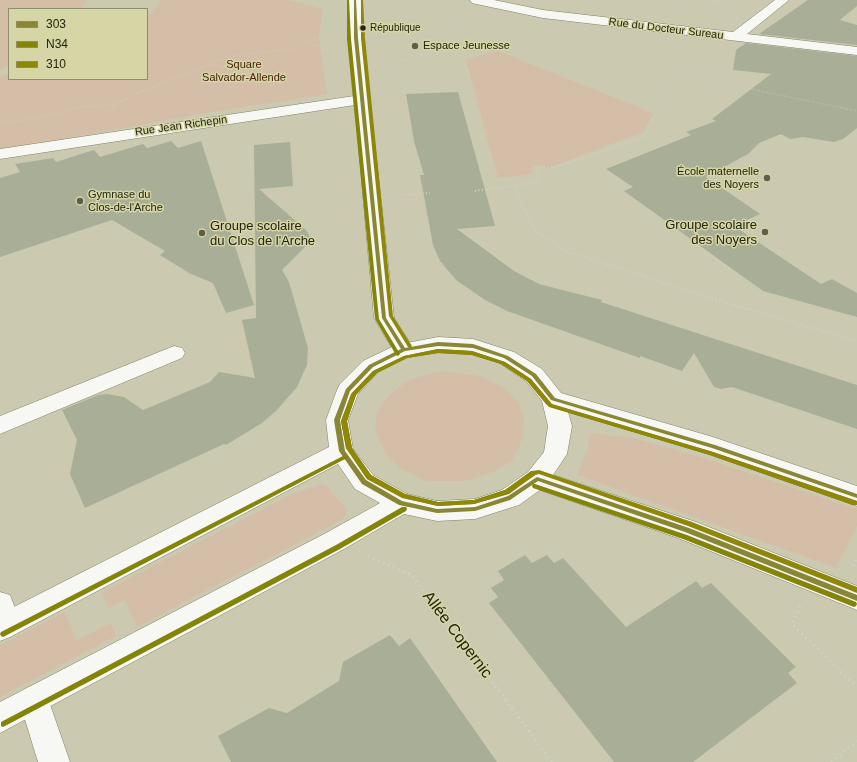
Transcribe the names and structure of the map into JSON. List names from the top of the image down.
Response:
{
  "streets": {
    "street": ["Rue du Docteur Sureau", "Rue Jean Richepin"],
    "path": ["Allée Copernic"]
  },
  "parks": ["Square Salvador-Allende"],
  "places": [
    "République",
    "Espace Jeunesse",
    "École maternelle des Noyers",
    "Gymnase du Clos-de-l'Arche",
    "Groupe scolaire des Noyers",
    "Groupe scolaire du Clos de l'Arche"
  ],
  "lines": ["transit line 303", "transit line N34", "transit line 310"],
  "legend": ["303", "N34", "310"]
}
